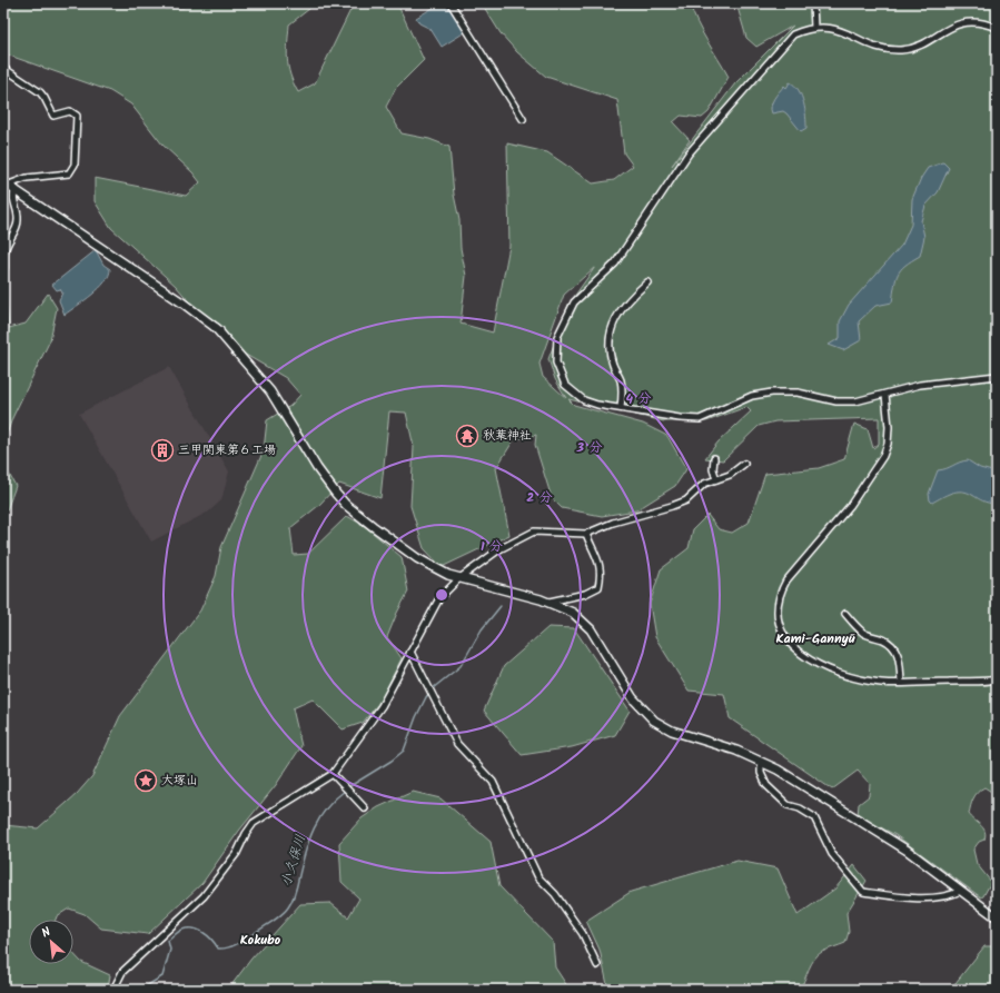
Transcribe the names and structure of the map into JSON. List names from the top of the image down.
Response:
{
  "districts": ["Kami-Gannyū", "Kokubo"],
  "water": ["小久保川"],
  "places": {
    "temple": ["秋葉神社"],
    "building": ["三甲関東第６工場"],
    "place": ["大塚山"]
  },
  "north": "top left",
  "rings": [
    "4 分",
    "3 分",
    "2 分",
    "1 分"
  ]
}
